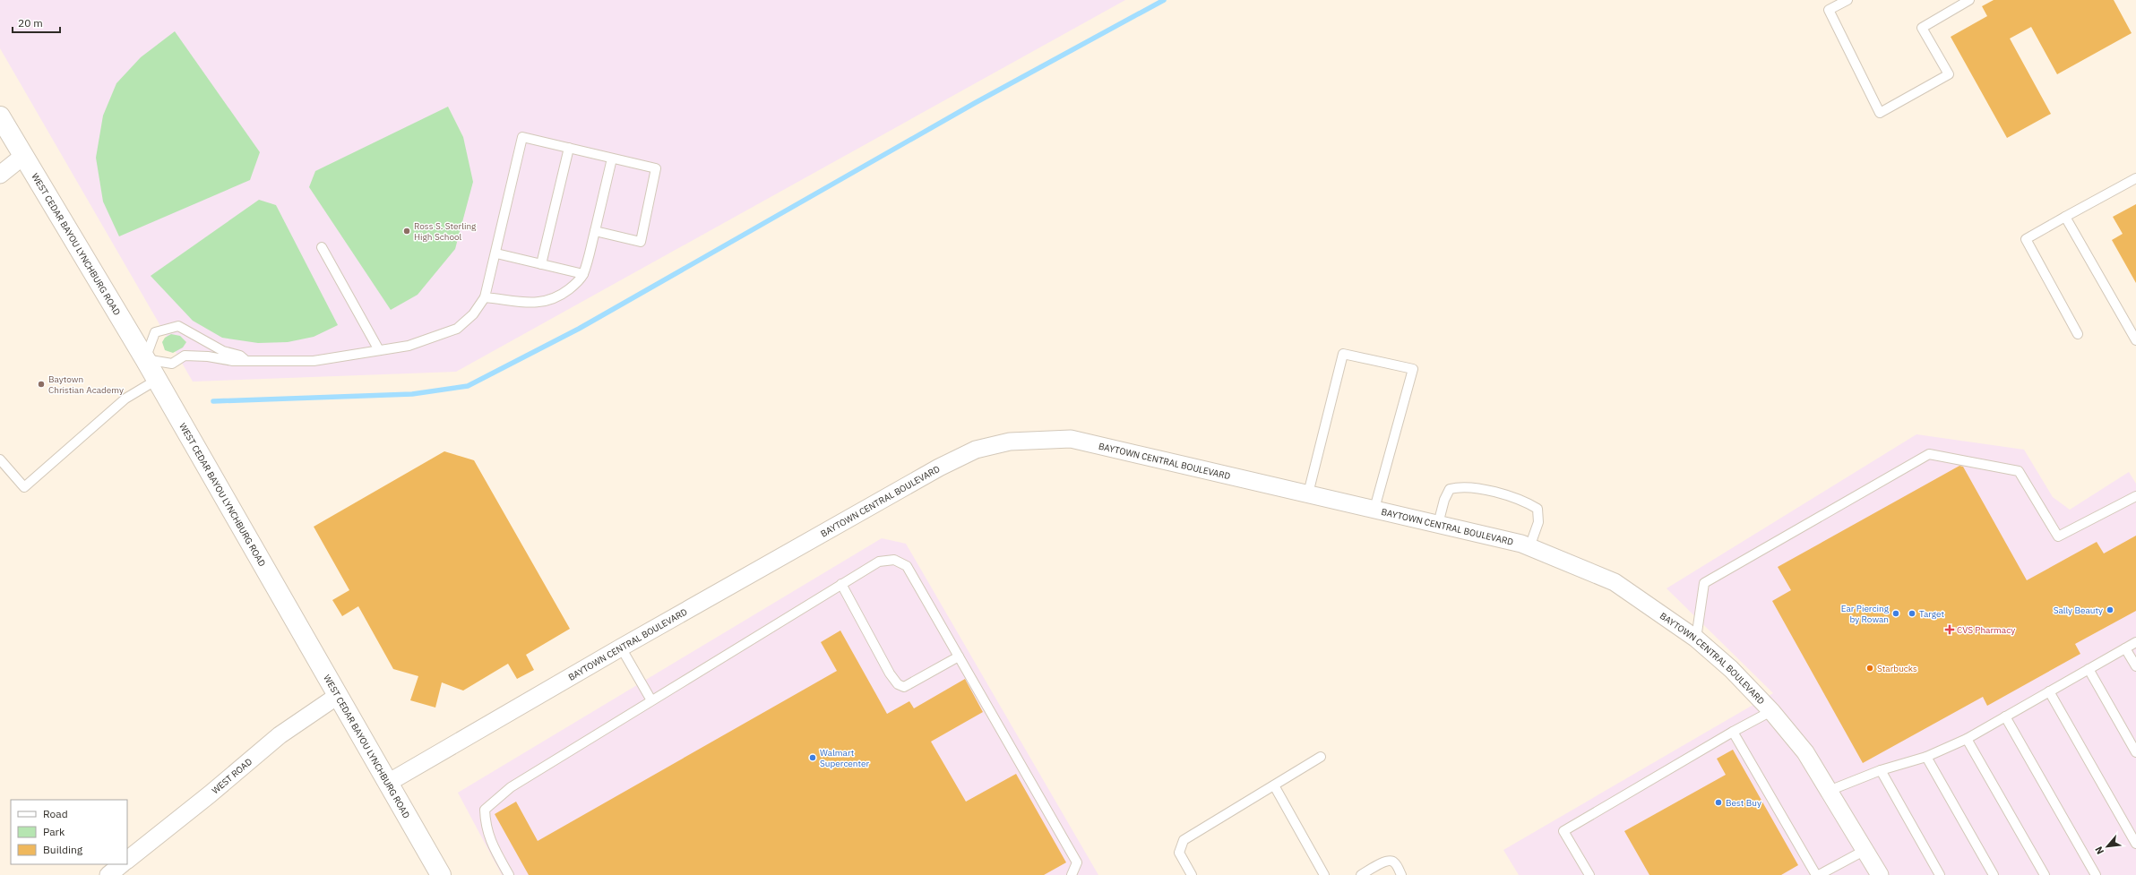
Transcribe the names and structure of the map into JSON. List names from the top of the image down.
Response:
{
  "streets": {
    "main road": ["WEST CEDAR BAYOU LYNCHBURG ROAD"],
    "street": ["BAYTOWN CENTRAL BOULEVARD", "WEST ROAD"]
  },
  "crossings": [
    ["WEST CEDAR BAYOU LYNCHBURG ROAD", "BAYTOWN CENTRAL BOULEVARD"],
    ["WEST CEDAR BAYOU LYNCHBURG ROAD", "WEST ROAD"]
  ],
  "places": {
    "other": [
      "Ross S. Sterling High School",
      "Baytown Christian Academy",
      "Sally Beauty",
      "Ear Piercing by Rowan",
      "Target",
      "Starbucks",
      "Walmart Supercenter",
      "Best Buy"
    ],
    "health": ["CVS Pharmacy"]
  },
  "legend": ["Road", "Park", "Building"],
  "scale_bar": "20 m",
  "north": "bottom left"
}
